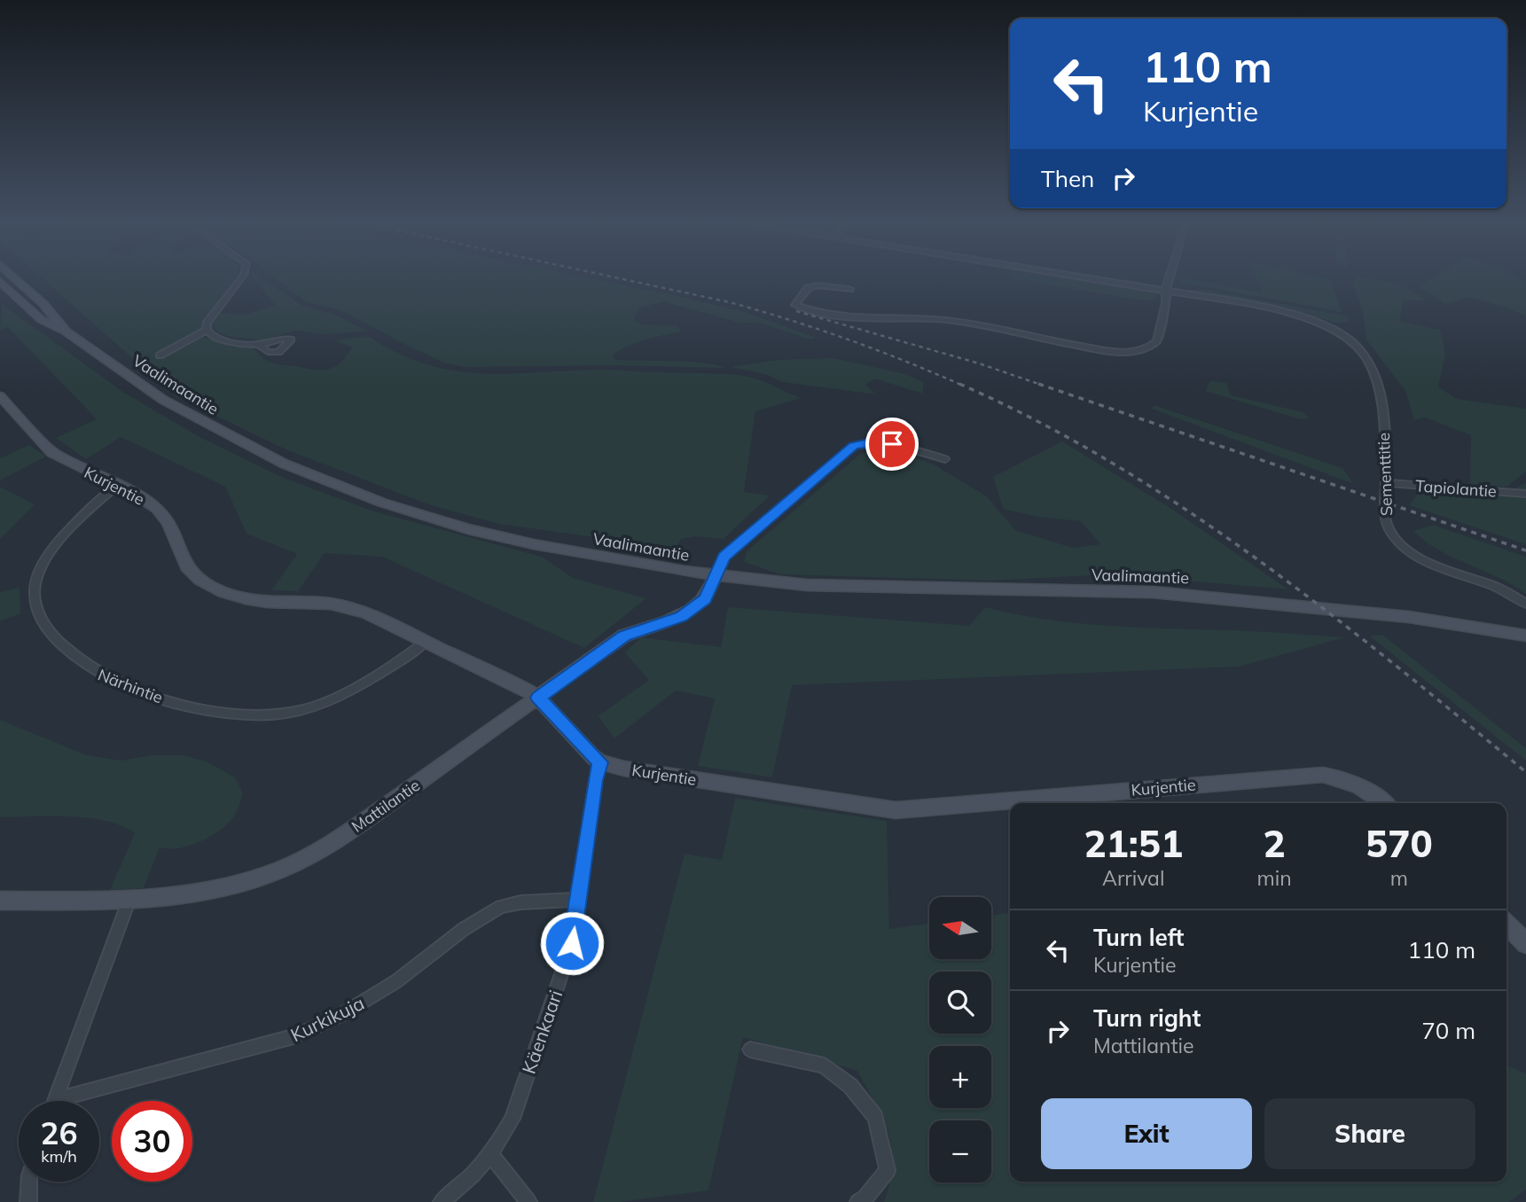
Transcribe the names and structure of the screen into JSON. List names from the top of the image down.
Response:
{
  "streets": {
    "main road": ["Vaalimaantie", "Kurjentie", "Mattilantie"],
    "street": [
      "Sementtitie",
      "Tapiolantie",
      "Närhintie",
      "Kurkikuja",
      "Käenkaari"
    ]
  },
  "crossings": [
    ["Vaalimaantie", "Mattilantie"],
    ["Sementtitie", "Tapiolantie"],
    ["Kurjentie", "Närhintie"],
    ["Kurjentie", "Mattilantie"],
    ["Kurjentie", "Käenkaari"],
    ["Kurkikuja", "Käenkaari"]
  ],
  "north": "left",
  "page": {
    "turn": ["110 m", "Kurjentie"],
    "then": "Then",
    "eta": [
      "21:51",
      "Arrival",
      "2",
      "min",
      "570",
      "m"
    ],
    "map_buttons": ["+", "−"],
    "list": [
      {
        "name": "Turn left",
        "note": "Kurjentie",
        "value": "110 m"
      },
      {
        "name": "Turn right",
        "note": "Mattilantie",
        "value": "70 m"
      }
    ],
    "buttons": ["Exit", "Share"],
    "speed": "26 km/h",
    "limit": "30"
  }
}
